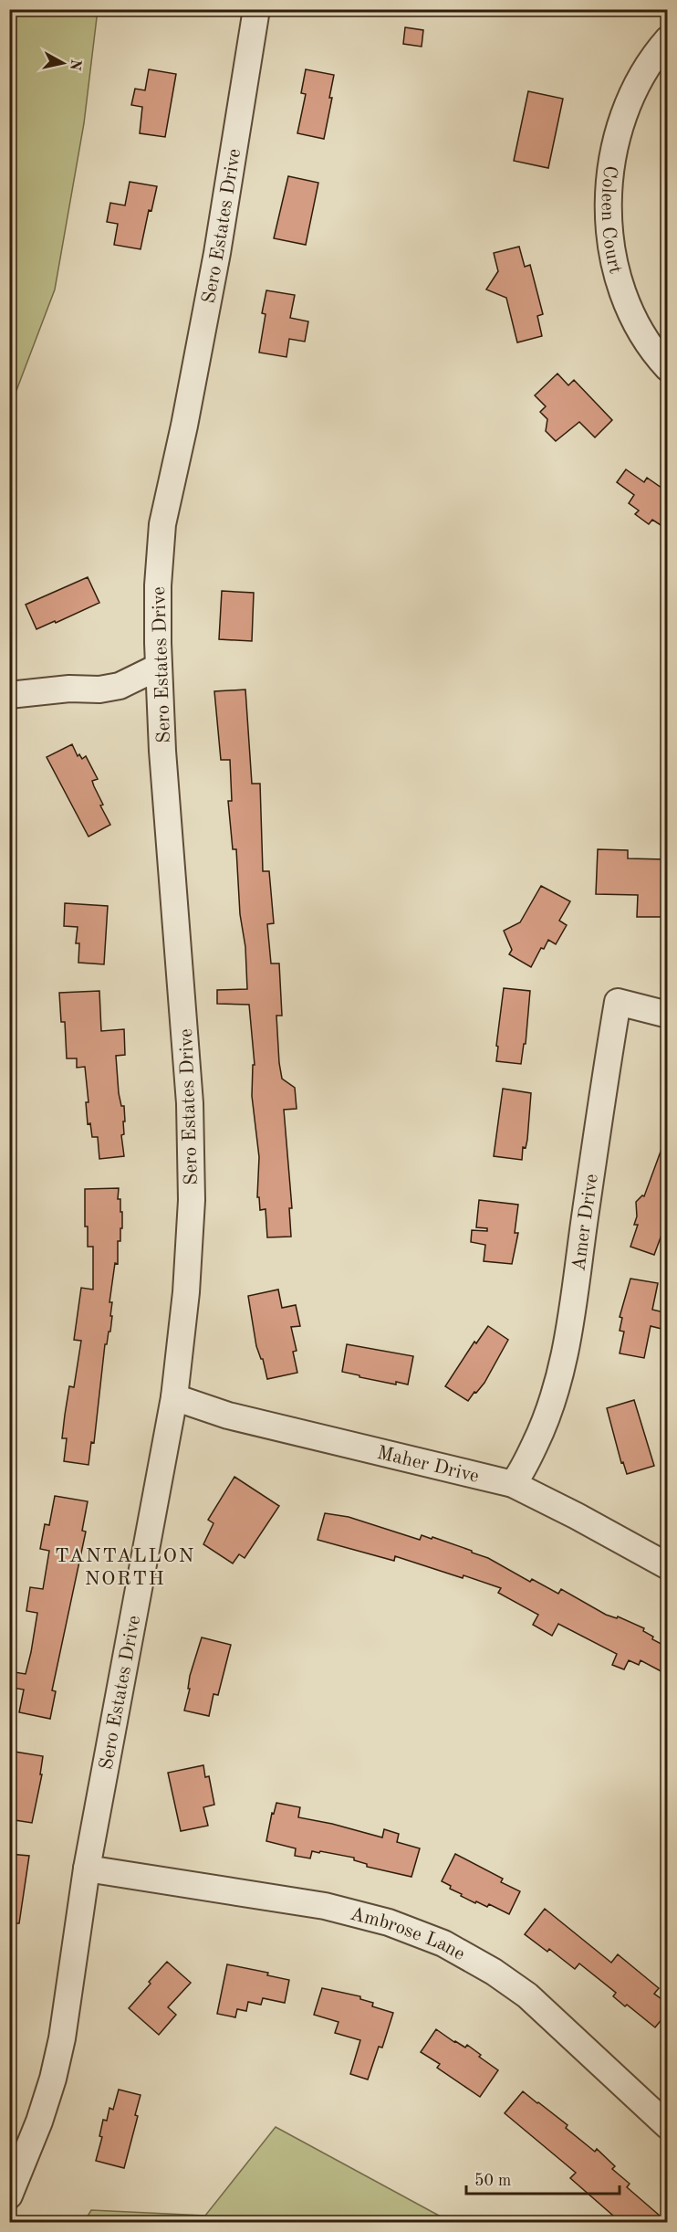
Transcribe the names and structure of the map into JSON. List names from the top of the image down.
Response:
{
  "streets": {
    "street": [
      "Coleen Court",
      "Sero Estates Drive",
      "Amer Drive",
      "Maher Drive",
      "Ambrose Lane"
    ]
  },
  "crossings": [
    ["Sero Estates Drive", "Maher Drive"],
    ["Sero Estates Drive", "Ambrose Lane"],
    ["Amer Drive", "Maher Drive"]
  ],
  "districts": ["TANTALLON NORTH"],
  "scale_bar": "50 m",
  "north": "right"
}
